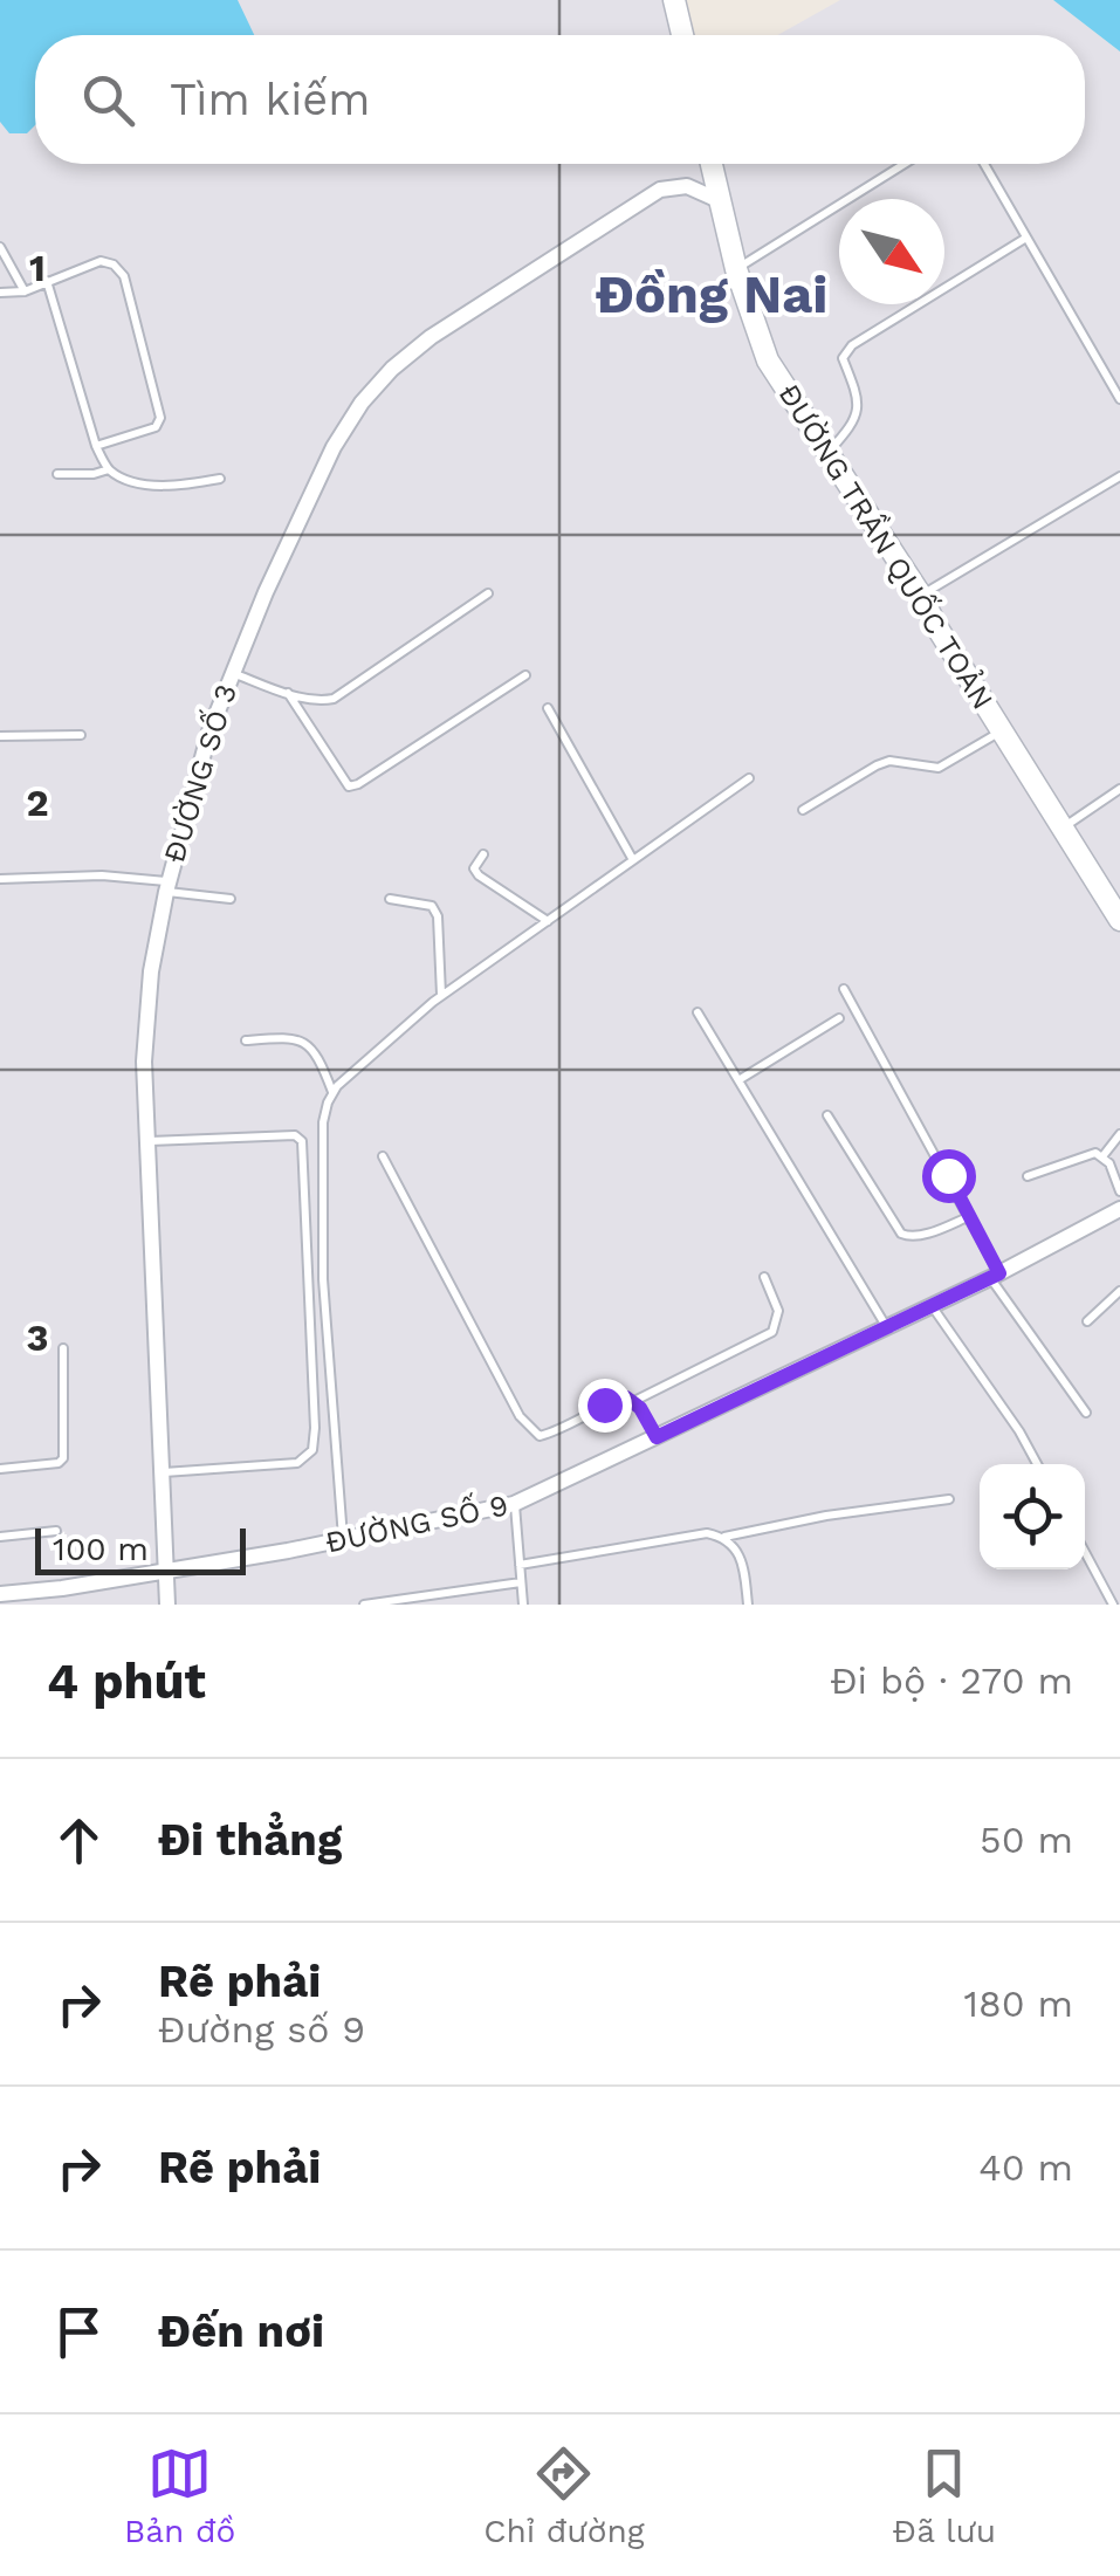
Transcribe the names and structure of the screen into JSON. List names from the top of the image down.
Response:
{
  "streets": {
    "main road": ["ĐƯỜNG TRẦN QUỐC TOẢN"],
    "street": ["ĐƯỜNG SỐ 3", "ĐƯỜNG SỐ 9"]
  },
  "crossings": [
    ["ĐƯỜNG TRẦN QUỐC TOẢN", "ĐƯỜNG SỐ 3"],
    ["ĐƯỜNG SỐ 3", "ĐƯỜNG SỐ 9"]
  ],
  "districts": ["Đồng Nai"],
  "scale_bar": "100 m",
  "north": "bottom right",
  "page": {
    "search": "Tìm kiếm",
    "scale": "100 m",
    "heading": ["4 phút", "Đi bộ · 270 m"],
    "list": [
      ["Đi thẳng", "50 m"],
      ["Rẽ phải", "Đường số 9", "180 m"],
      ["Rẽ phải", "40 m"],
      "Đến nơi"
    ],
    "nav": ["Bản đồ", "Chỉ đường", "Đã lưu"]
  },
  "grid": {
    "rows": ["1", "2", "3"]
  }
}
